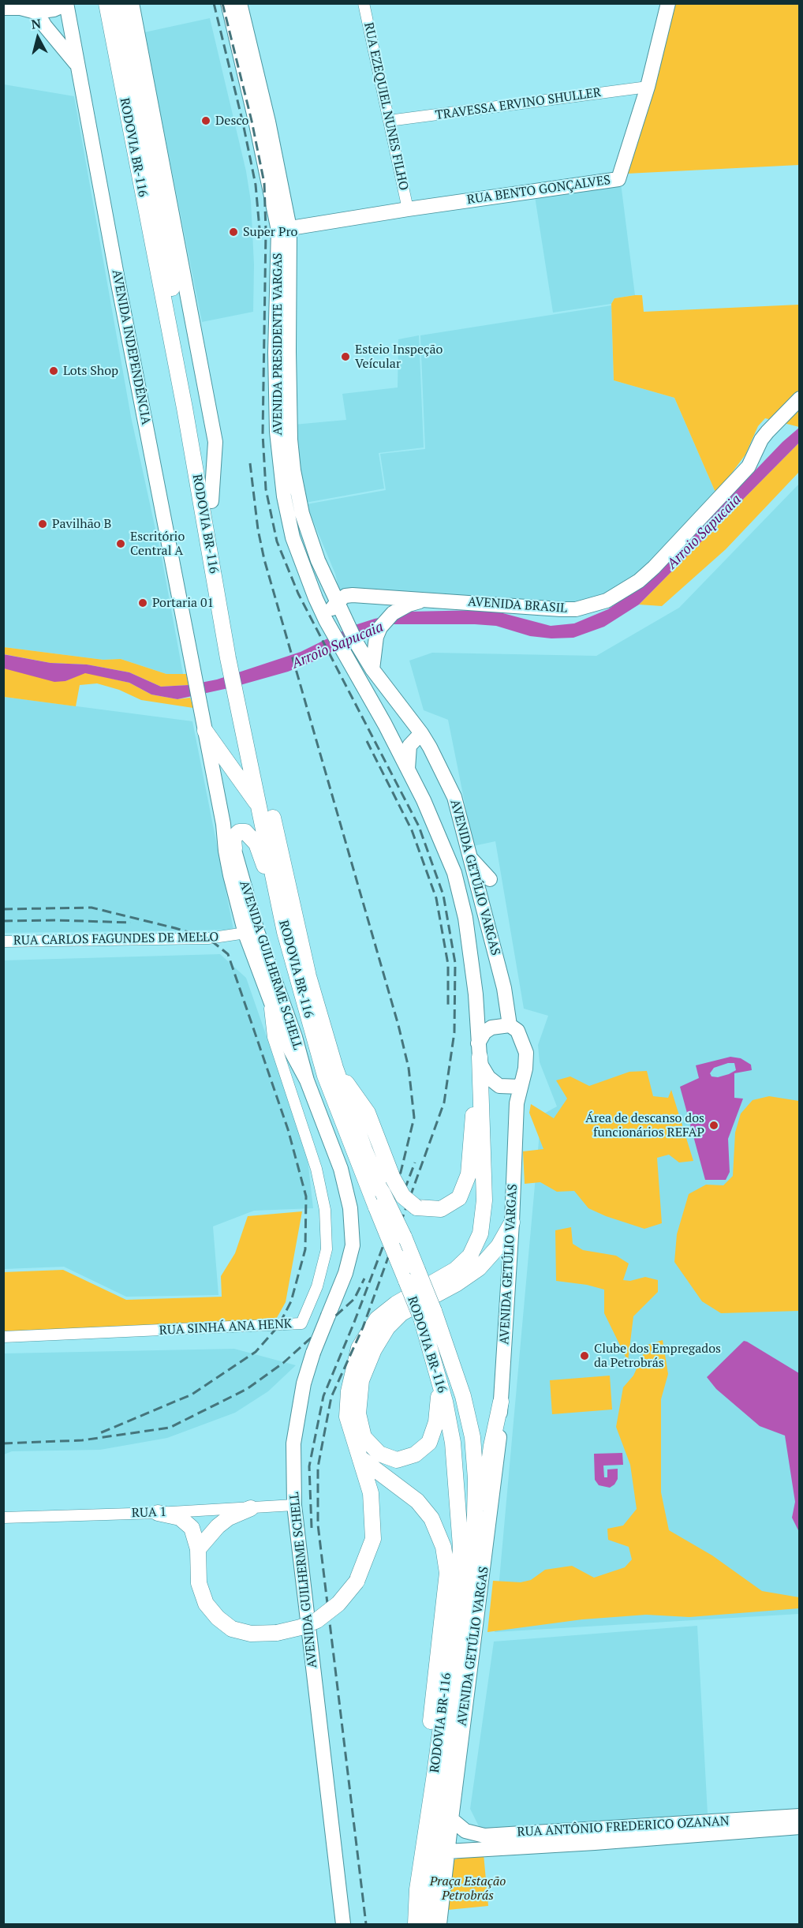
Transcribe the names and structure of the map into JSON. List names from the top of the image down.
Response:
{
  "streets": {
    "highway": ["RODOVIA BR-116"],
    "main road": [
      "RUA BENTO GONÇALVES",
      "AVENIDA PRESIDENTE VARGAS",
      "AVENIDA INDEPENDÊNCIA",
      "AVENIDA BRASIL",
      "AVENIDA GETÚLIO VARGAS",
      "AVENIDA GUILHERME SCHELL",
      "RUA ANTÔNIO FREDERICO OZANAN"
    ],
    "street": [
      "TRAVESSA ERVINO SHULLER",
      "RUA EZEQUIEL NUNES FILHO",
      "RUA CARLOS FAGUNDES DE MELLO",
      "RUA SINHÁ ANA HENK",
      "RUA 1"
    ]
  },
  "crossings": [
    ["TRAVESSA ERVINO SHULLER", "RUA EZEQUIEL NUNES FILHO"],
    ["TRAVESSA ERVINO SHULLER", "RUA BENTO GONÇALVES"],
    ["RUA EZEQUIEL NUNES FILHO", "RUA BENTO GONÇALVES"],
    ["RUA BENTO GONÇALVES", "AVENIDA PRESIDENTE VARGAS"],
    ["AVENIDA PRESIDENTE VARGAS", "AVENIDA BRASIL"],
    ["AVENIDA PRESIDENTE VARGAS", "AVENIDA GETÚLIO VARGAS"],
    ["AVENIDA INDEPENDÊNCIA", "AVENIDA GUILHERME SCHELL"],
    ["AVENIDA BRASIL", "AVENIDA GETÚLIO VARGAS"],
    ["AVENIDA GETÚLIO VARGAS", "RUA ANTÔNIO FREDERICO OZANAN"],
    ["RUA CARLOS FAGUNDES DE MELLO", "AVENIDA GUILHERME SCHELL"],
    ["AVENIDA GUILHERME SCHELL", "RUA SINHÁ ANA HENK"],
    ["AVENIDA GUILHERME SCHELL", "RUA 1"]
  ],
  "water": ["Arroio Sapucaia"],
  "parks": ["Praça Estação Petrobrás"],
  "places": [
    "Desco",
    "Super Pro",
    "Esteio Inspeção Veícular",
    "Lots Shop",
    "Pavilhão B",
    "Escritório Central A",
    "Portaria 01",
    "Área de descanso dos funcionários REFAP",
    "Clube dos Empregados da Petrobrás"
  ],
  "north": "top"
}
